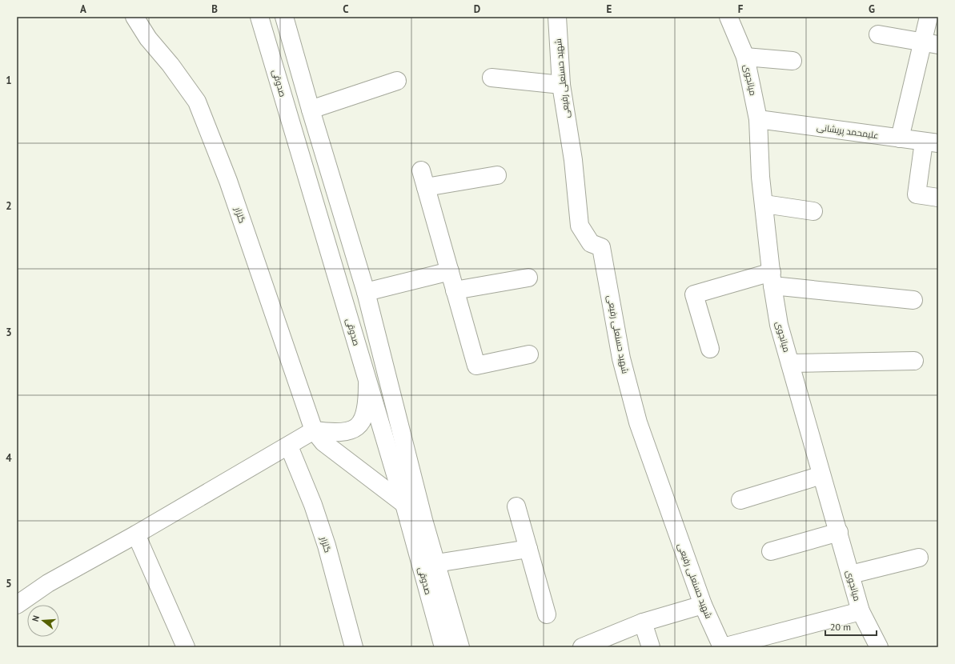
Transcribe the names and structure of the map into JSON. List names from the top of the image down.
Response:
{
  "streets": {
    "street": [
      "شهید حسنعلی رفیعی",
      "میانجوی",
      "صدوقی",
      "علیمحمد پریشانی",
      "گلزار"
    ]
  },
  "crossings": [
    ["میانجوی", "علیمحمد پریشانی"]
  ],
  "scale_bar": "20 m",
  "north": "left",
  "grid": {
    "columns": [
      "A",
      "B",
      "C",
      "D",
      "E",
      "F",
      "G"
    ],
    "rows": [
      "1",
      "2",
      "3",
      "4",
      "5"
    ]
  }
}
